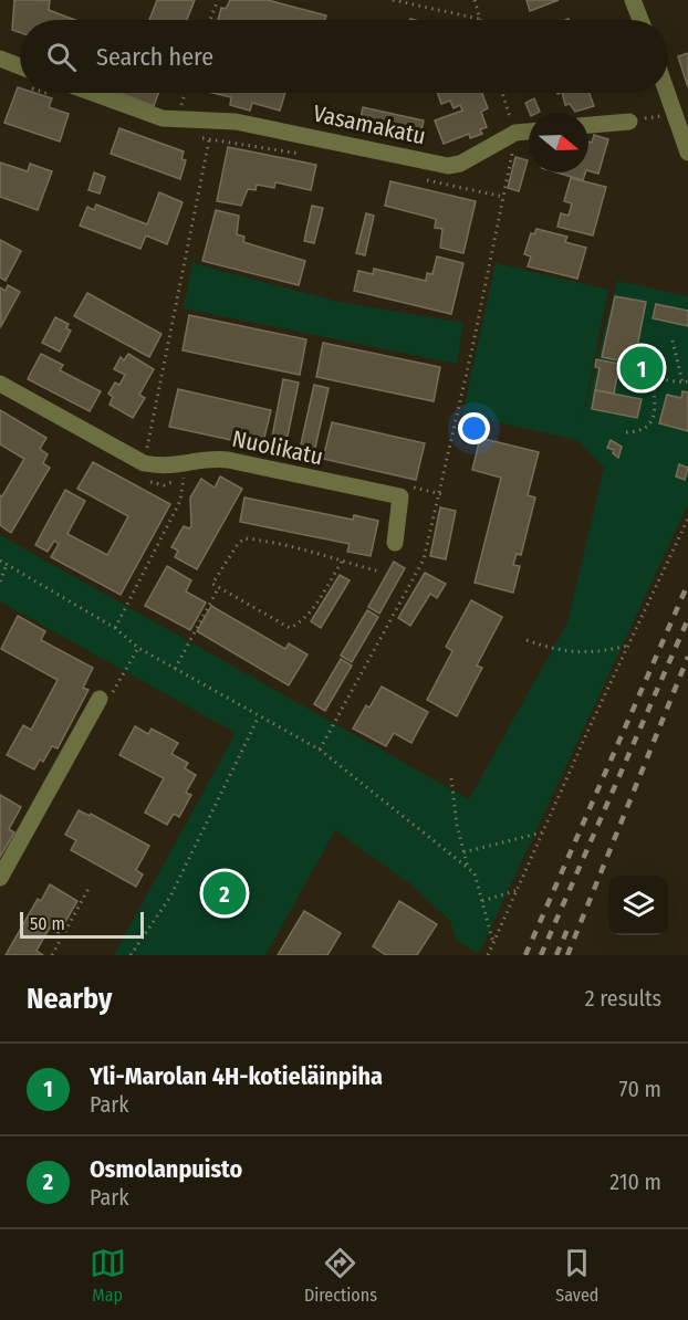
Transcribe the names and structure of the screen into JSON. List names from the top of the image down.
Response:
{
  "streets": {
    "street": ["Vasamakatu", "Nuolikatu"]
  },
  "scale_bar": "50 m",
  "north": "right",
  "page": {
    "search": "Search here",
    "pins": ["1", "2"],
    "scale": "50 m",
    "heading": ["Nearby", "2 results"],
    "list": [
      {
        "mark": "1",
        "name": "Yli-Marolan 4H-kotieläinpiha",
        "note": "Park",
        "value": "70 m"
      },
      {
        "mark": "2",
        "name": "Osmolanpuisto",
        "note": "Park",
        "value": "210 m"
      }
    ],
    "nav": ["Map", "Directions", "Saved"]
  }
}
